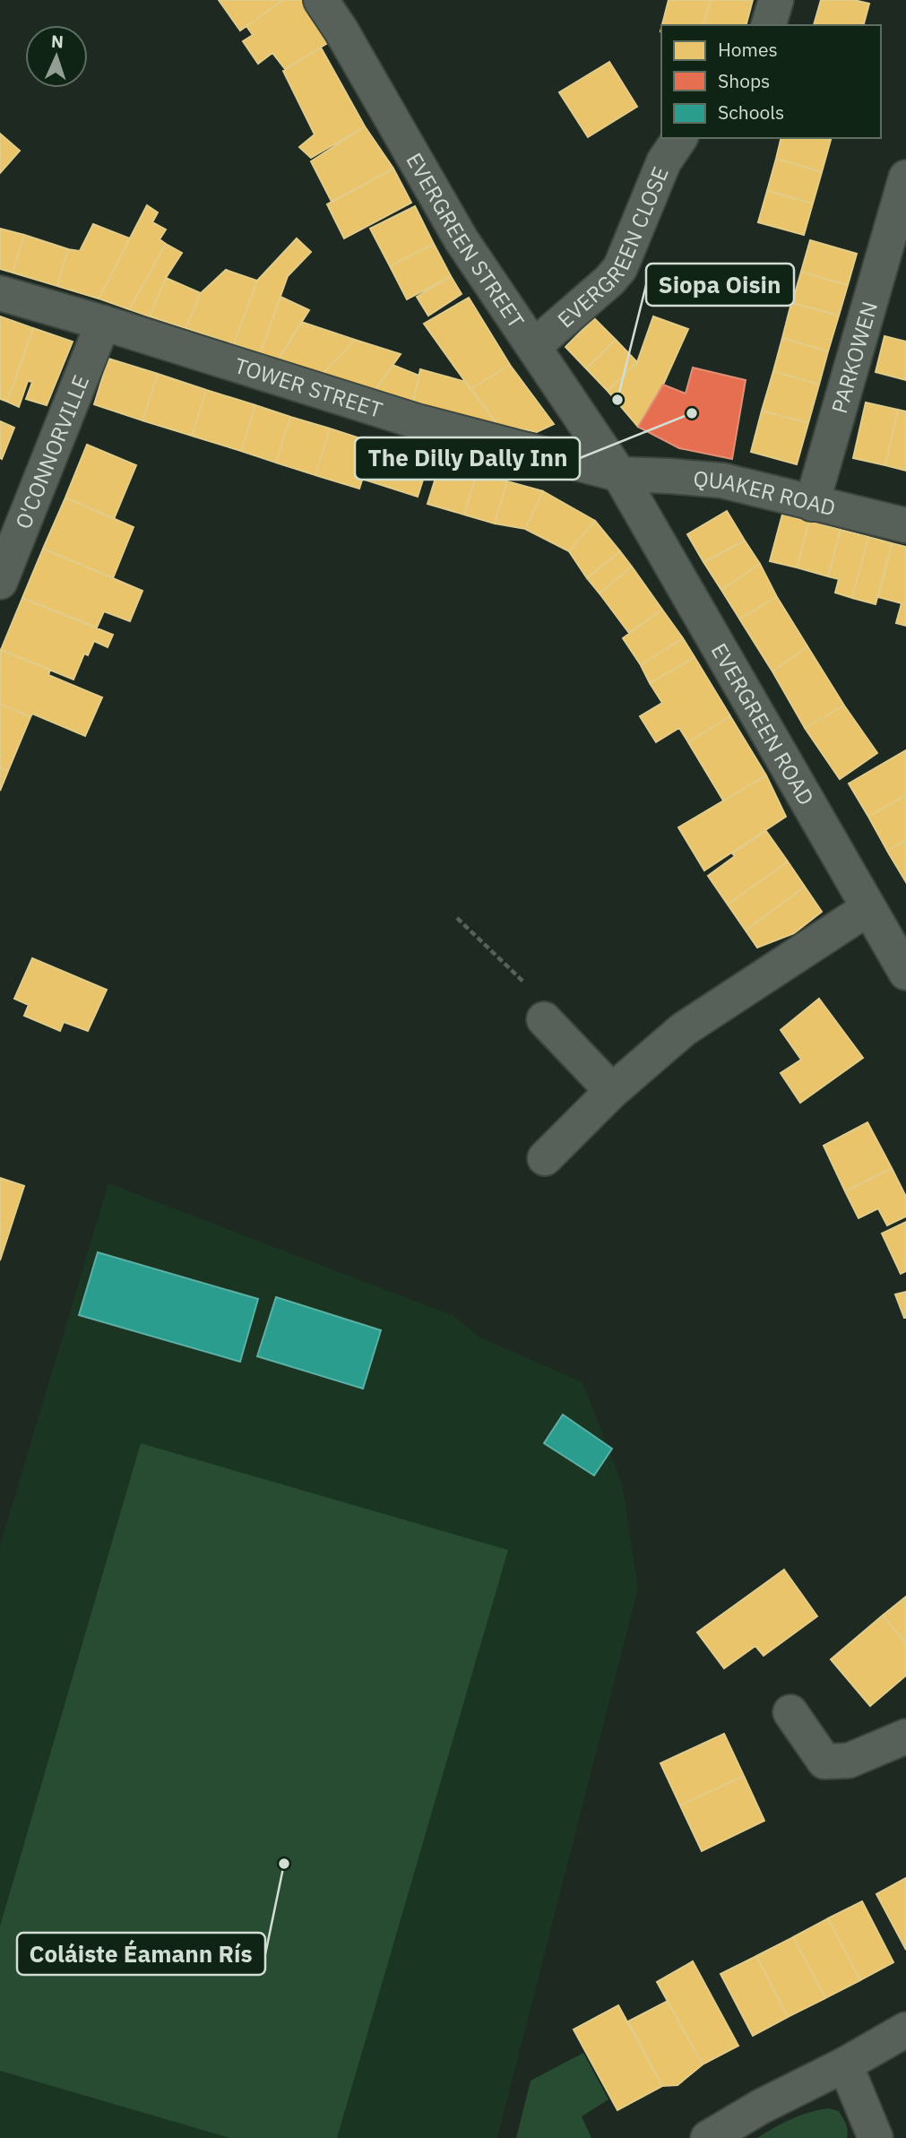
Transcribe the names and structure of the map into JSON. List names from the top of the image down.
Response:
{
  "streets": {
    "street": [
      "EVERGREEN STREET",
      "EVERGREEN CLOSE",
      "PARKOWEN",
      "TOWER STREET",
      "O'CONNORVILLE",
      "QUAKER ROAD",
      "EVERGREEN ROAD"
    ]
  },
  "crossings": [
    ["EVERGREEN STREET", "EVERGREEN CLOSE"],
    ["EVERGREEN STREET", "TOWER STREET"],
    ["EVERGREEN STREET", "QUAKER ROAD"],
    ["EVERGREEN STREET", "EVERGREEN ROAD"],
    ["PARKOWEN", "QUAKER ROAD"],
    ["TOWER STREET", "O'CONNORVILLE"],
    ["TOWER STREET", "QUAKER ROAD"],
    ["TOWER STREET", "EVERGREEN ROAD"],
    ["QUAKER ROAD", "EVERGREEN ROAD"]
  ],
  "places": ["Siopa Oisin", "The Dilly Dally Inn", "Coláiste Éamann Rís"],
  "legend": ["Homes", "Shops", "Schools"],
  "north": "top"
}
